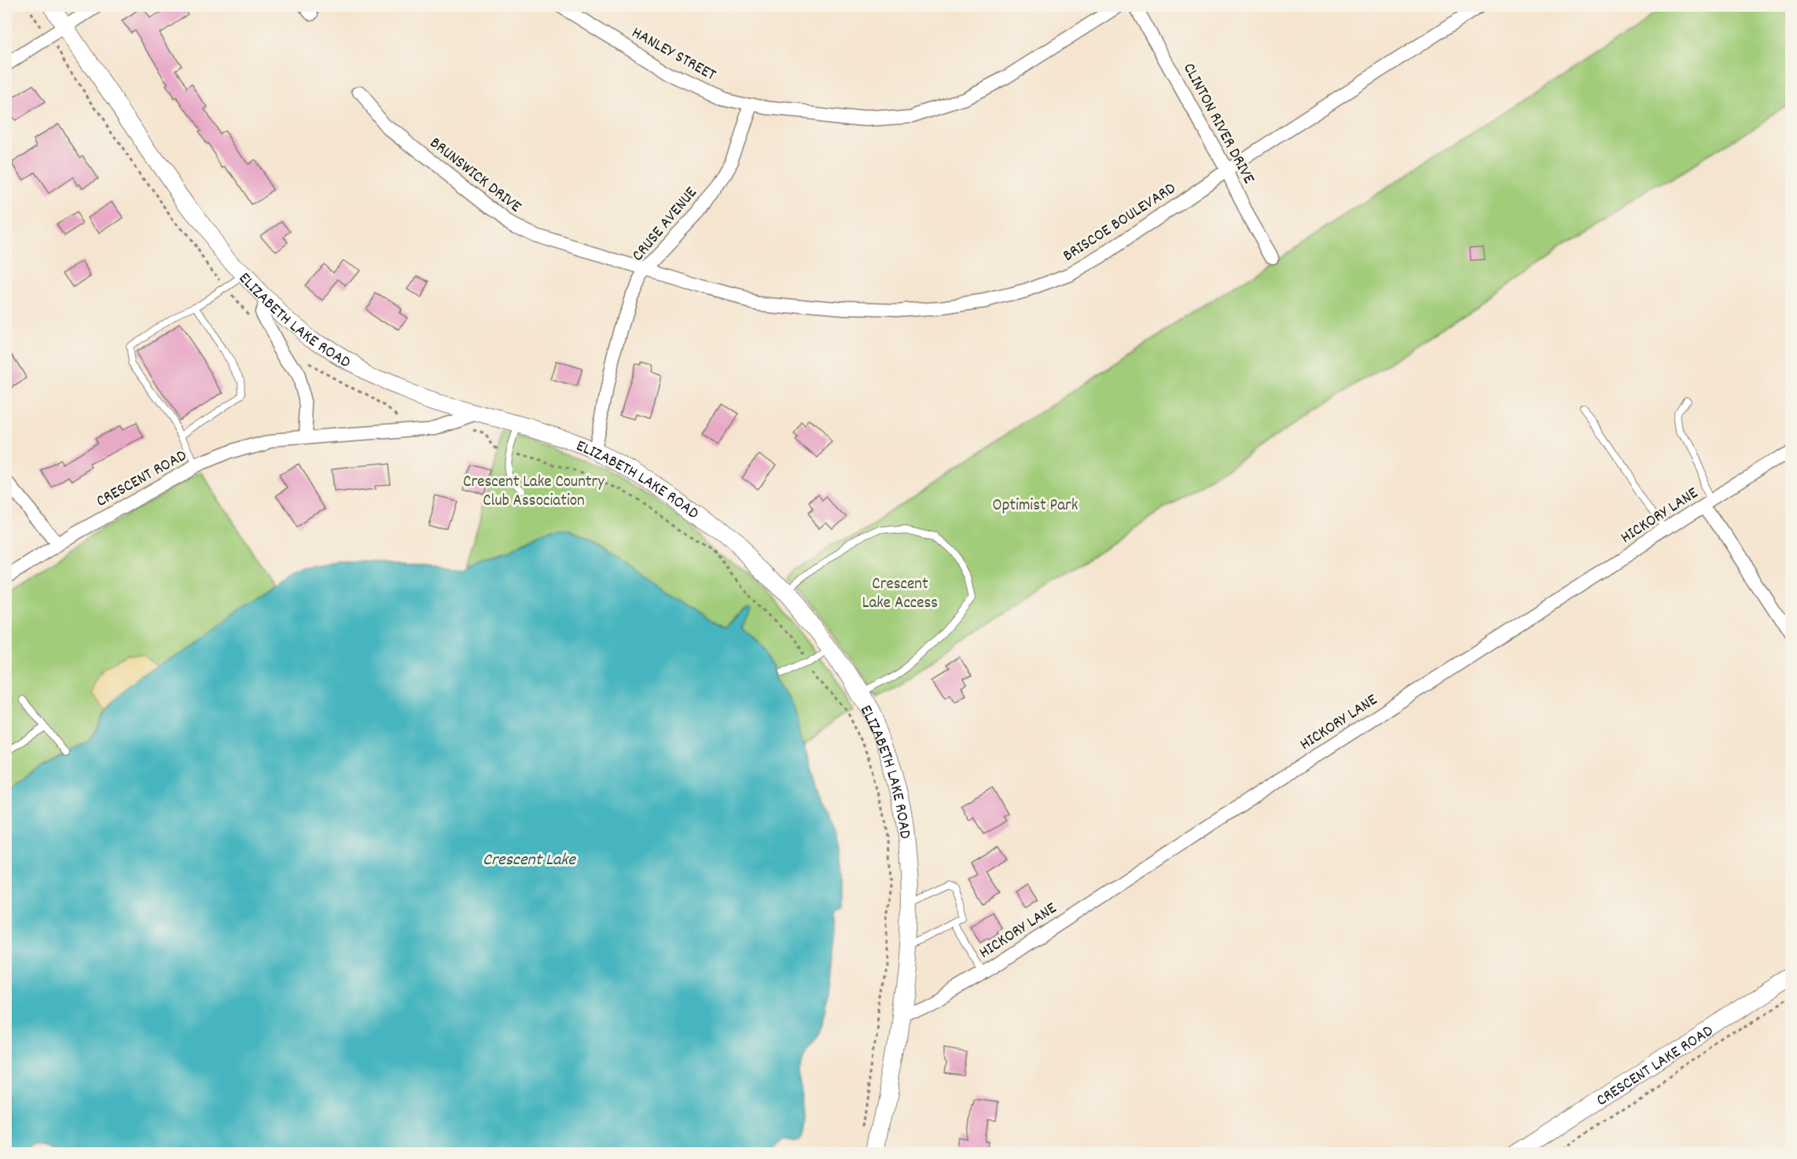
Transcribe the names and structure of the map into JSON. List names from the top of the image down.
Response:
{
  "streets": {
    "street": [
      "HANLEY STREET",
      "CLINTON RIVER DRIVE",
      "BRUNSWICK DRIVE",
      "BRISCOE BOULEVARD",
      "CRUSE AVENUE",
      "ELIZABETH LAKE ROAD",
      "CRESCENT ROAD",
      "HICKORY LANE",
      "CRESCENT LAKE ROAD"
    ]
  },
  "crossings": [
    ["HANLEY STREET", "CRUSE AVENUE"],
    ["CLINTON RIVER DRIVE", "BRISCOE BOULEVARD"],
    ["BRUNSWICK DRIVE", "BRISCOE BOULEVARD"],
    ["BRUNSWICK DRIVE", "CRUSE AVENUE"],
    ["BRISCOE BOULEVARD", "CRUSE AVENUE"],
    ["CRUSE AVENUE", "ELIZABETH LAKE ROAD"],
    ["ELIZABETH LAKE ROAD", "CRESCENT ROAD"],
    ["ELIZABETH LAKE ROAD", "HICKORY LANE"]
  ],
  "water": ["Crescent Lake"],
  "parks": ["Crescent Lake Country Club Association", "Optimist Park", "Crescent Lake Access"]
}
